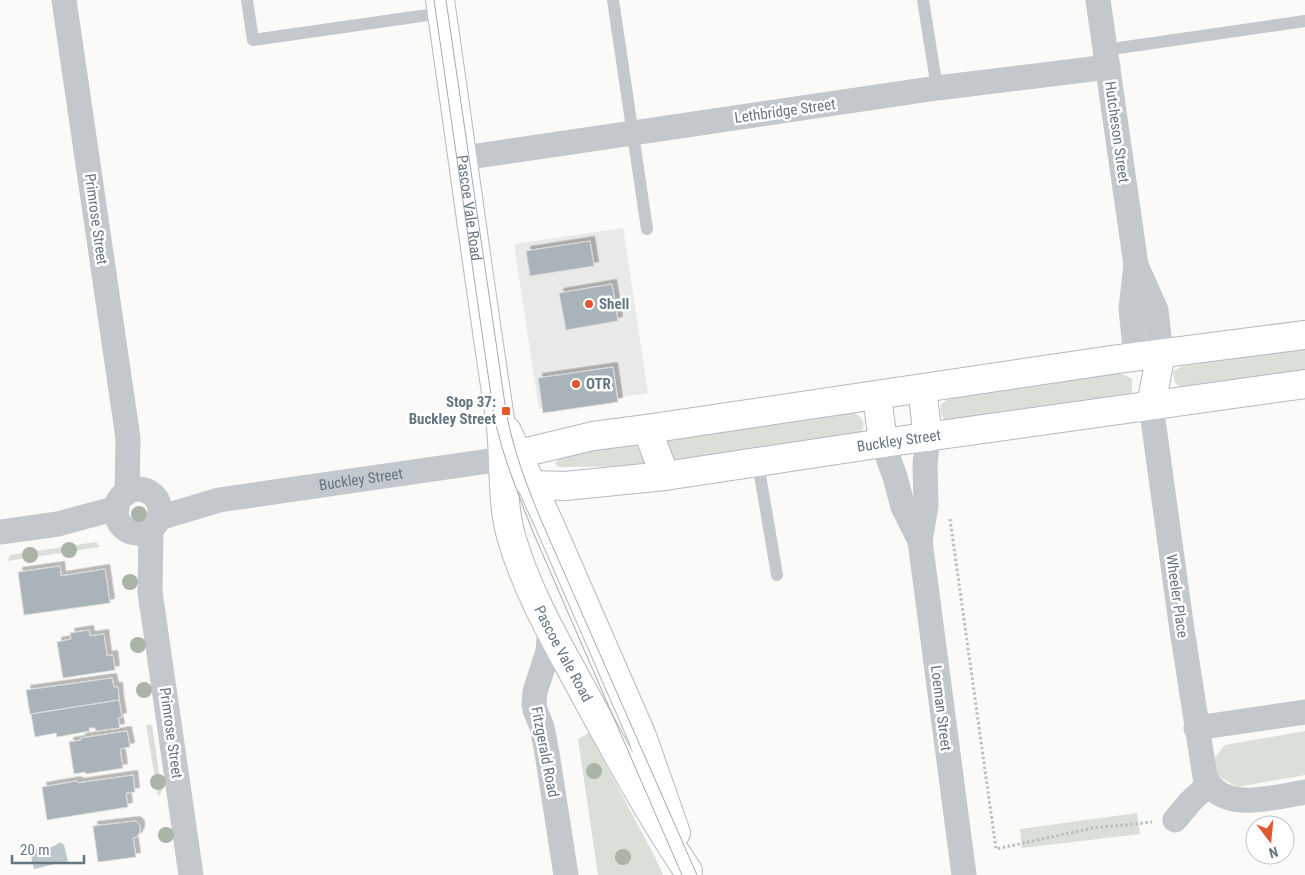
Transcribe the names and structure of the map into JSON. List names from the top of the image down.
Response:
{
  "streets": {
    "main road": ["Pascoe Vale Road", "Buckley Street"],
    "street": [
      "Lethbridge Street",
      "Hutcheson Street",
      "Primrose Street",
      "Wheeler Place",
      "Loeman Street",
      "Fitzgerald Road"
    ]
  },
  "crossings": [
    ["Lethbridge Street", "Hutcheson Street"],
    ["Lethbridge Street", "Pascoe Vale Road"],
    ["Hutcheson Street", "Buckley Street"],
    ["Pascoe Vale Road", "Buckley Street"],
    ["Pascoe Vale Road", "Fitzgerald Road"],
    ["Primrose Street", "Buckley Street"],
    ["Buckley Street", "Wheeler Place"],
    ["Buckley Street", "Loeman Street"]
  ],
  "places": {
    "other": ["Shell", "OTR"],
    "transit": ["Stop 37: Buckley Street"]
  },
  "scale_bar": "20 m",
  "north": "bottom"
}
